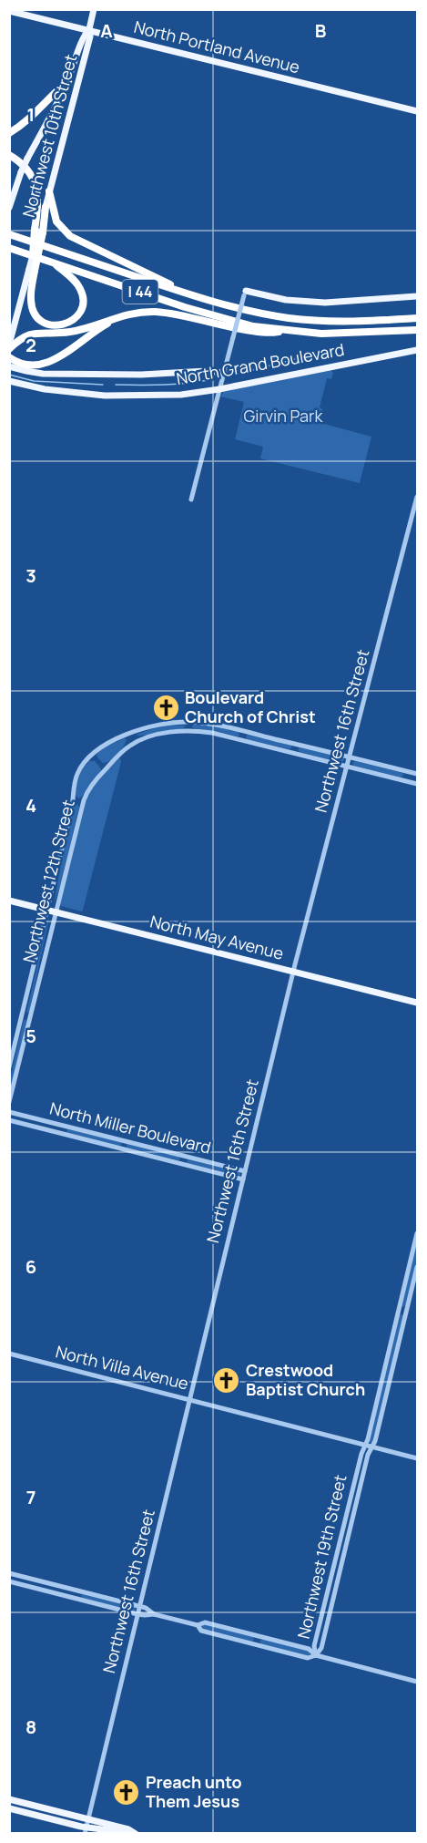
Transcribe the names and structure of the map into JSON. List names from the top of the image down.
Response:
{
  "streets": {
    "highway": ["I 44"],
    "main road": [
      "North Portland Avenue",
      "Northwest 10th Street",
      "North Grand Boulevard",
      "North May Avenue"
    ],
    "street": [
      "Northwest 16th Street",
      "Northwest 12th Street",
      "North Miller Boulevard",
      "North Villa Avenue",
      "Northwest 19th Street"
    ]
  },
  "crossings": [
    ["North Portland Avenue", "Northwest 10th Street"],
    ["Northwest 16th Street", "Northwest 12th Street"],
    ["Northwest 16th Street", "North May Avenue"],
    ["Northwest 16th Street", "North Miller Boulevard"],
    ["Northwest 16th Street", "North Villa Avenue"],
    ["Northwest 12th Street", "North May Avenue"],
    ["North Villa Avenue", "Northwest 19th Street"]
  ],
  "parks": ["Girvin Park"],
  "places": {
    "church": ["Boulevard Church of Christ", "Crestwood Baptist Church", "Preach unto Them Jesus"]
  },
  "grid": {
    "columns": ["A", "B"],
    "rows": [
      "1",
      "2",
      "3",
      "4",
      "5",
      "6",
      "7",
      "8"
    ]
  }
}
